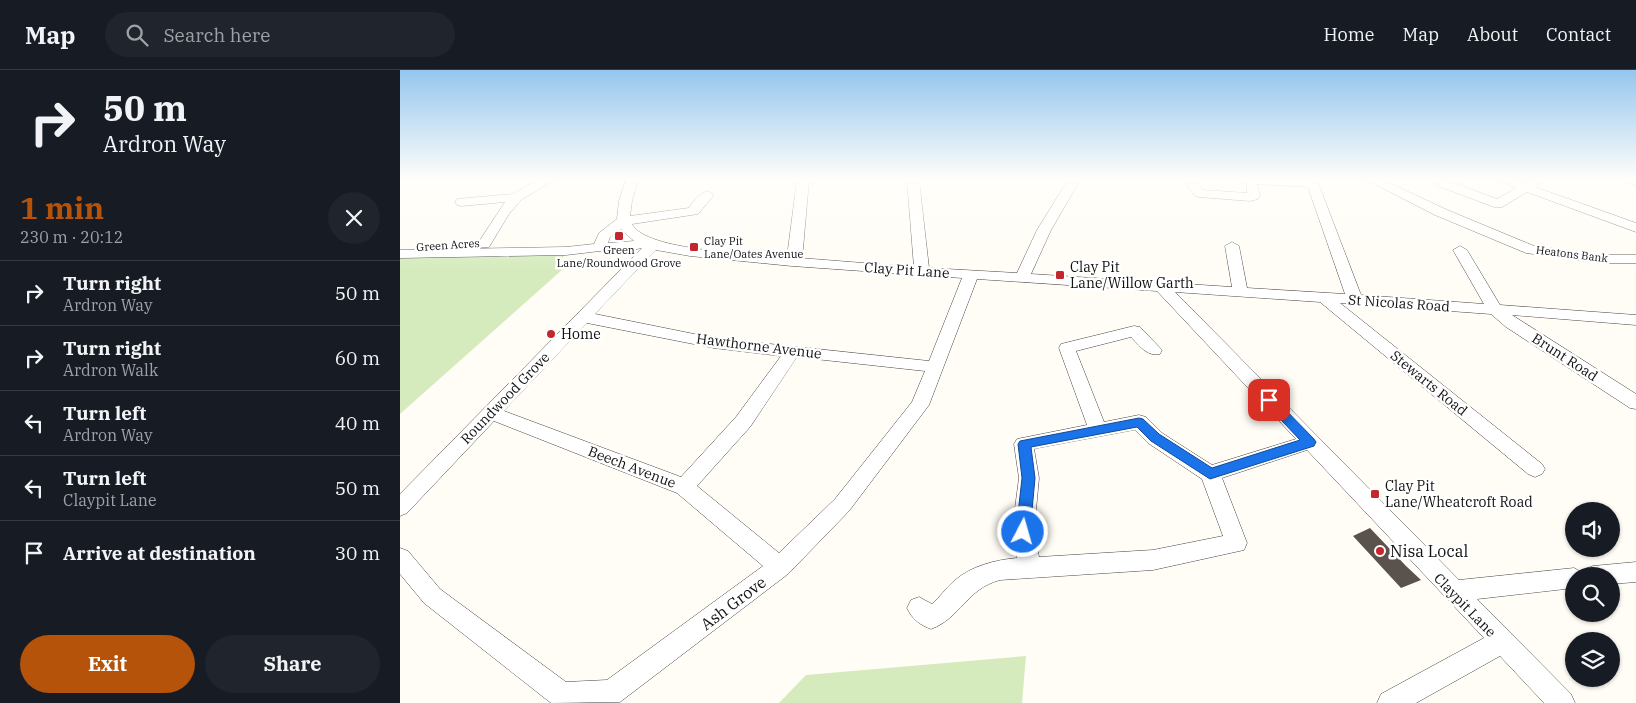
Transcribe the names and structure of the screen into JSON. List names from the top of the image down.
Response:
{
  "streets": {
    "street": [
      "Green Acres",
      "Heatons Bank",
      "Clay Pit Lane",
      "St Nicolas Road",
      "Hawthorne Avenue",
      "Brunt Road",
      "Stewarts Road",
      "Roundwood Grove",
      "Beech Avenue",
      "Ash Grove",
      "Claypit Lane"
    ]
  },
  "crossings": [
    ["Clay Pit Lane", "St Nicolas Road"],
    ["Clay Pit Lane", "Roundwood Grove"],
    ["Clay Pit Lane", "Ash Grove"],
    ["Clay Pit Lane", "Claypit Lane"],
    ["St Nicolas Road", "Brunt Road"],
    ["St Nicolas Road", "Stewarts Road"],
    ["St Nicolas Road", "Claypit Lane"],
    ["Hawthorne Avenue", "Roundwood Grove"],
    ["Hawthorne Avenue", "Ash Grove"],
    ["Roundwood Grove", "Beech Avenue"],
    ["Beech Avenue", "Ash Grove"]
  ],
  "places": {
    "transit": [
      "Green Lane/Roundwood Grove",
      "Clay Pit Lane/Oates Avenue",
      "Clay Pit Lane/Willow Garth",
      "Clay Pit Lane/Wheatcroft Road"
    ],
    "other": ["Home", "Nisa Local"]
  },
  "page": {
    "header": "Map",
    "search": "Search here",
    "nav": [
      "Home",
      "Map",
      "About",
      "Contact"
    ],
    "turn": ["50 m", "Ardron Way"],
    "heading": ["1 min", "230 m · 20:12"],
    "list": [
      {
        "name": "Turn right",
        "note": "Ardron Way",
        "value": "50 m"
      },
      {
        "name": "Turn right",
        "note": "Ardron Walk",
        "value": "60 m"
      },
      {
        "name": "Turn left",
        "note": "Ardron Way",
        "value": "40 m"
      },
      {
        "name": "Turn left",
        "note": "Claypit Lane",
        "value": "50 m"
      },
      {
        "name": "Arrive at destination",
        "value": "30 m"
      }
    ],
    "buttons": ["Exit", "Share"]
  }
}
